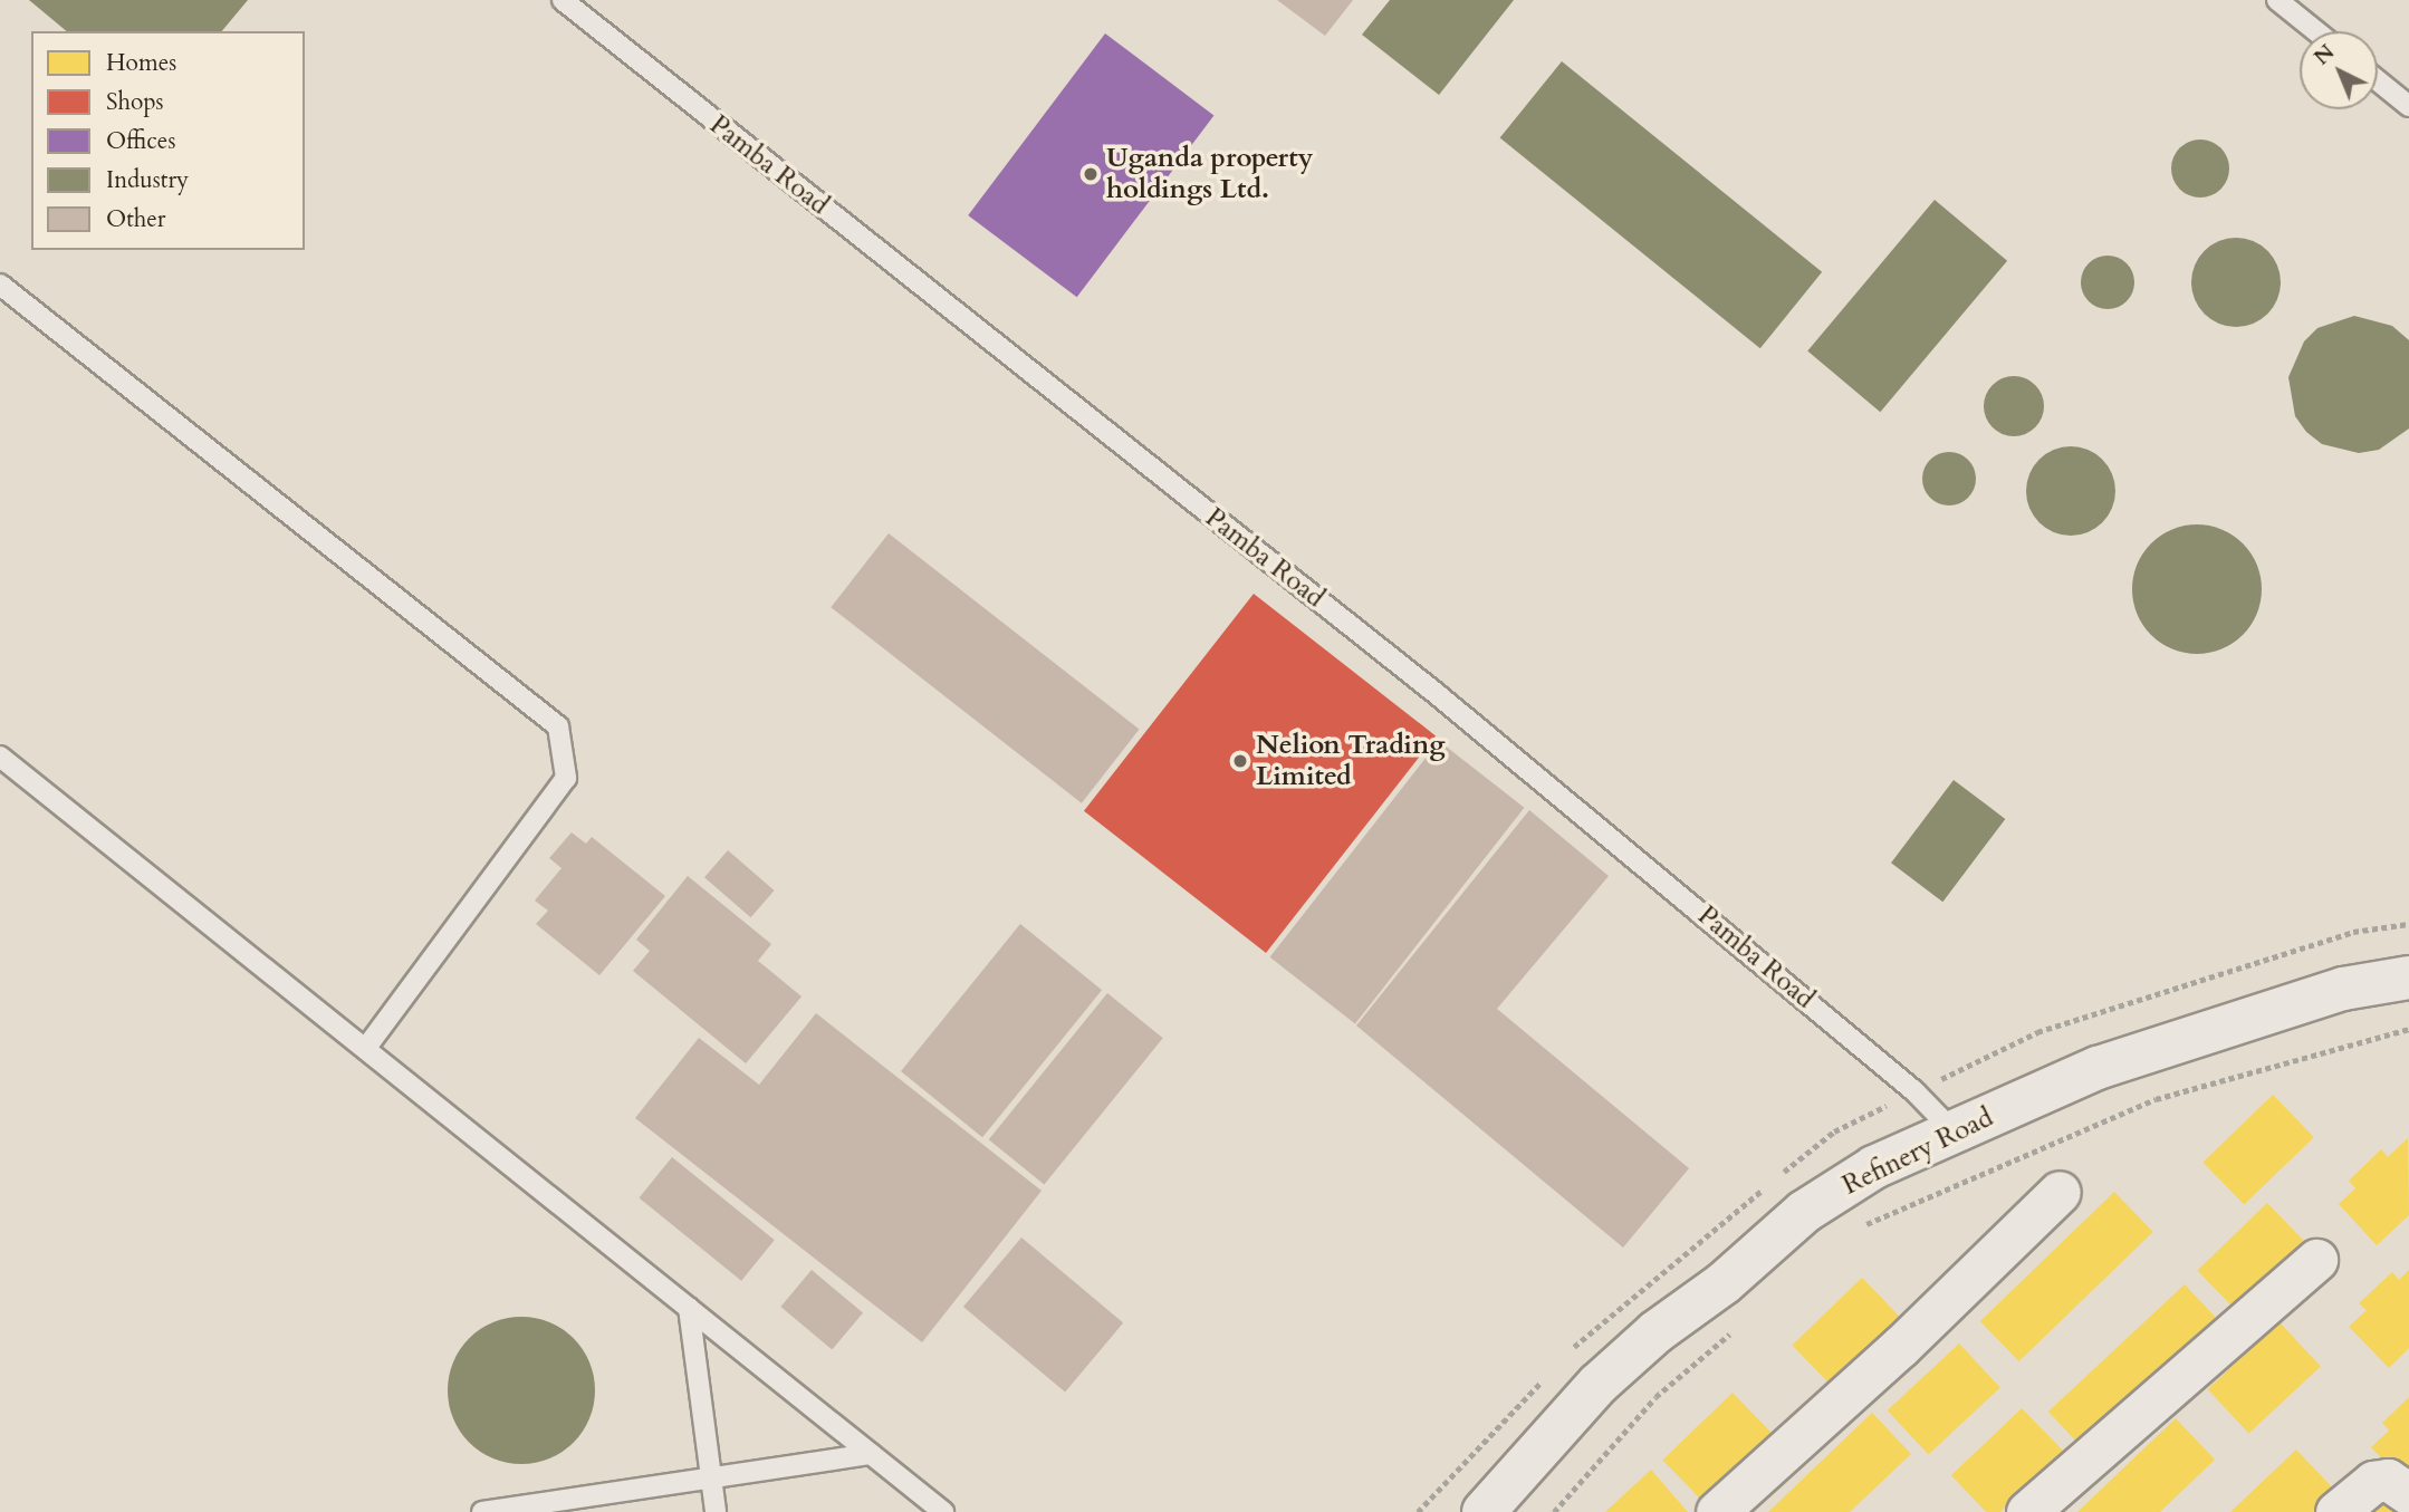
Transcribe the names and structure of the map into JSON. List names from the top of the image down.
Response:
{
  "streets": {
    "main road": ["Refinery Road"],
    "lane": ["Pamba Road"]
  },
  "crossings": [
    ["Pamba Road", "Refinery Road"]
  ],
  "places": ["Uganda property holdings Ltd.", "Nelion Trading Limited"],
  "legend": [
    "Homes",
    "Shops",
    "Offices",
    "Industry",
    "Other"
  ],
  "north": "top left"
}
